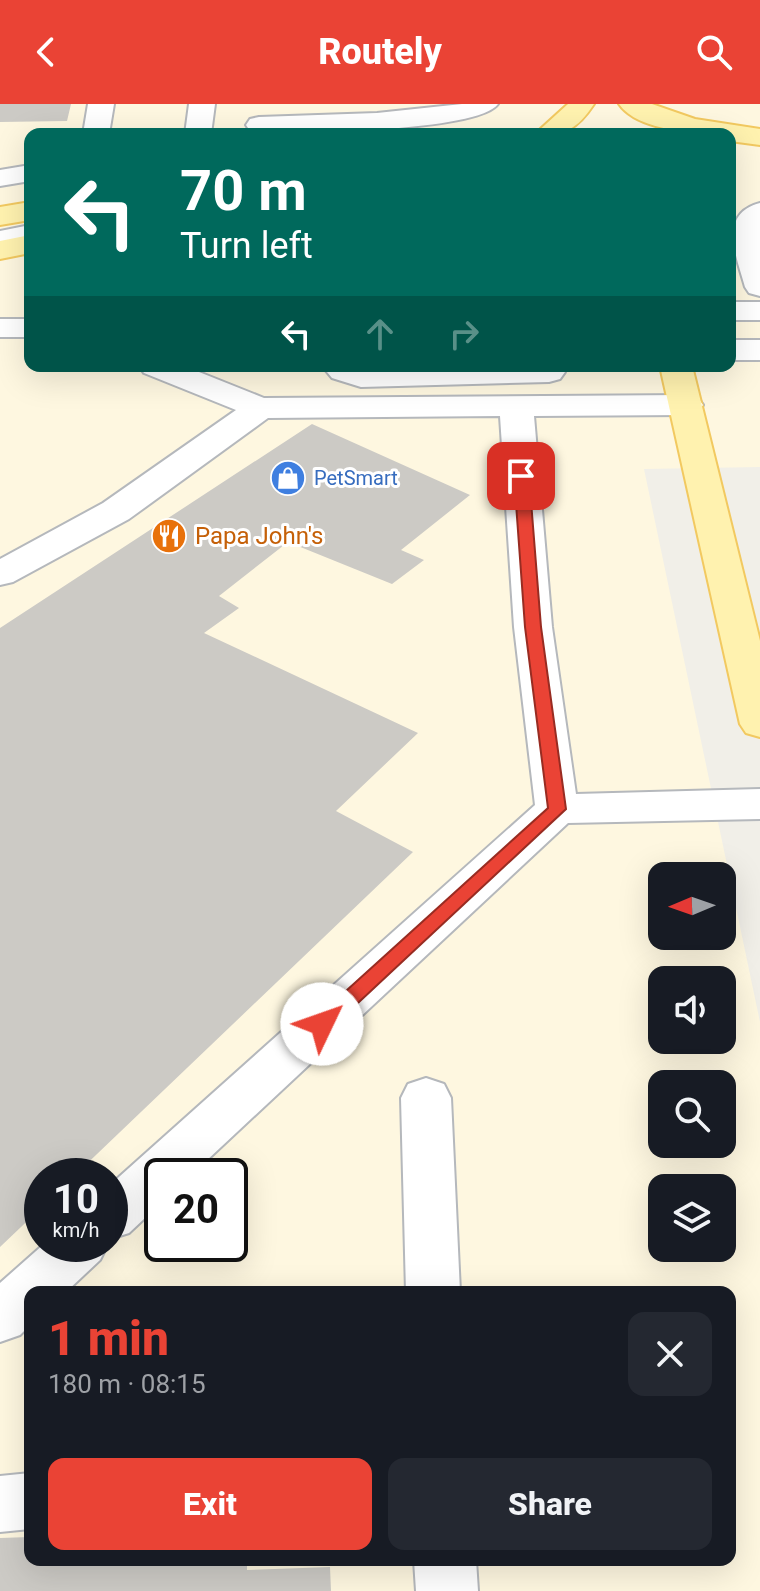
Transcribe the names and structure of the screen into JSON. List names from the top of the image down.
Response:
{
  "places": {
    "shop": ["PetSmart"],
    "restaurant": ["Papa John's"]
  },
  "north": "left",
  "page": {
    "header": "Routely",
    "turn": ["70 m", "Turn left"],
    "speed": "10 km/h",
    "limit": "20",
    "heading": ["1 min", "180 m · 08:15"],
    "buttons": ["Exit", "Share"]
  }
}
